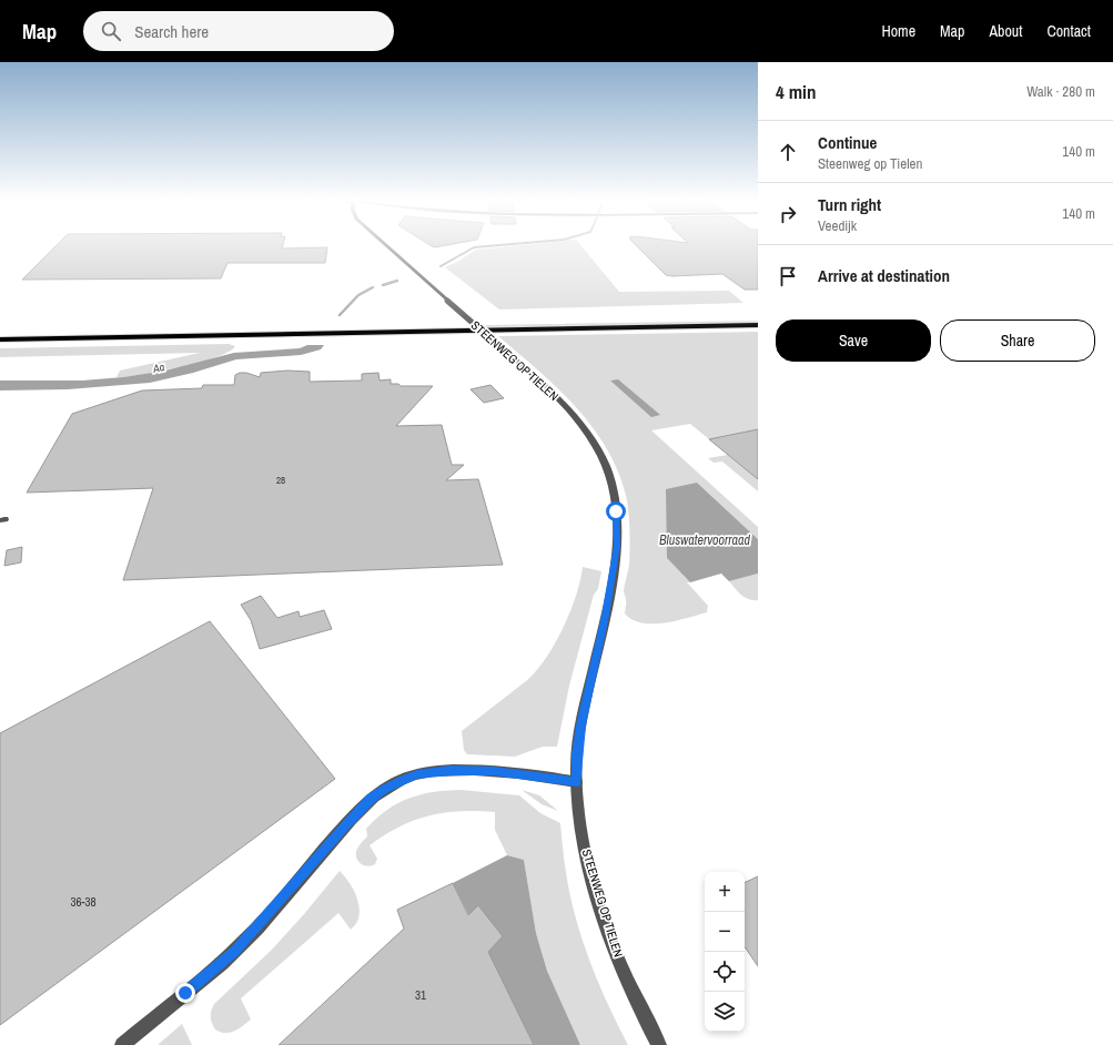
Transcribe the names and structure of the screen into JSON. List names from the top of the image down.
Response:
{
  "streets": {
    "street": ["STEENWEG OP TIELEN"]
  },
  "water": ["Aa", "Bluswatervoorraad"],
  "house_numbers": ["28", "36-38", "31"],
  "page": {
    "header": "Map",
    "search": "Search here",
    "nav": [
      "Home",
      "Map",
      "About",
      "Contact"
    ],
    "heading": ["4 min", "Walk · 280 m"],
    "list": [
      ["Continue", "Steenweg op Tielen", "140 m"],
      ["Turn right", "Veedijk", "140 m"],
      "Arrive at destination"
    ],
    "buttons": ["Save", "Share"],
    "map_buttons": ["+", "−"]
  }
}
